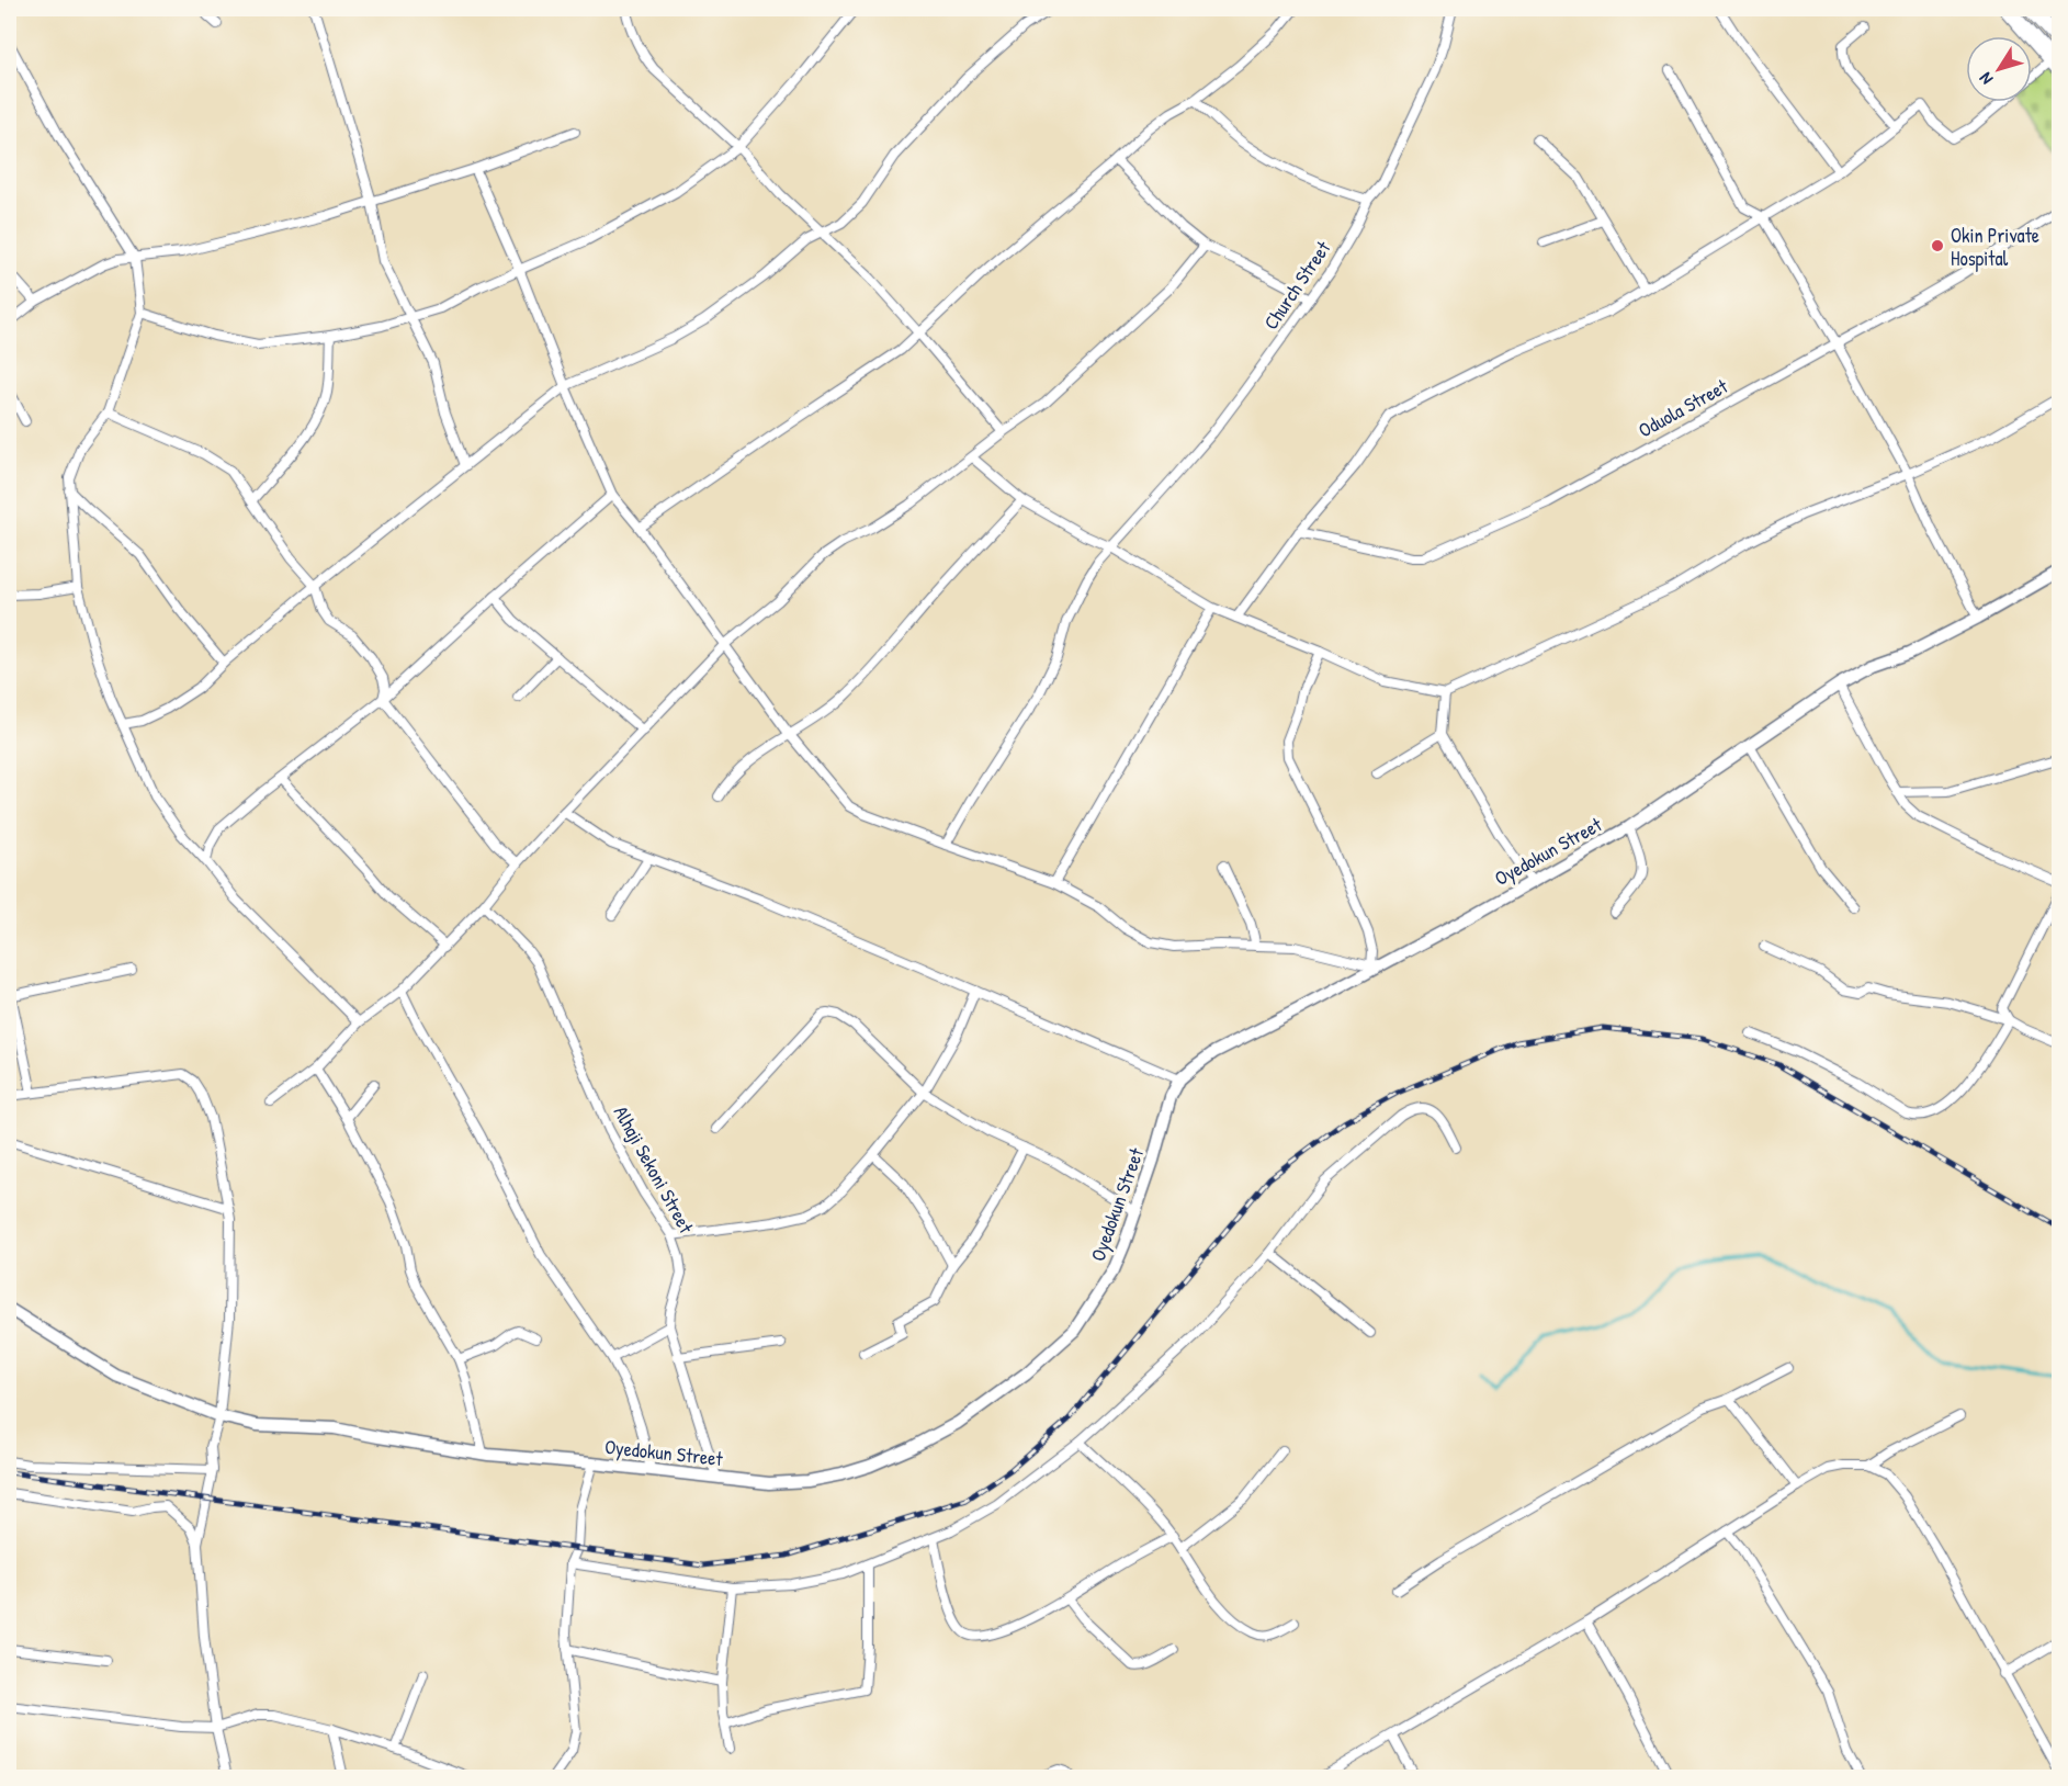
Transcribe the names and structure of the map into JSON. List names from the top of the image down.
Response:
{
  "streets": {
    "street": [
      "Church Street",
      "Oduola Street",
      "Oyedokun Street",
      "Alhaji Sekoni Street"
    ]
  },
  "crossings": [
    ["Oyedokun Street", "Alhaji Sekoni Street"]
  ],
  "places": ["Okin Private Hospital"],
  "north": "bottom left"
}
